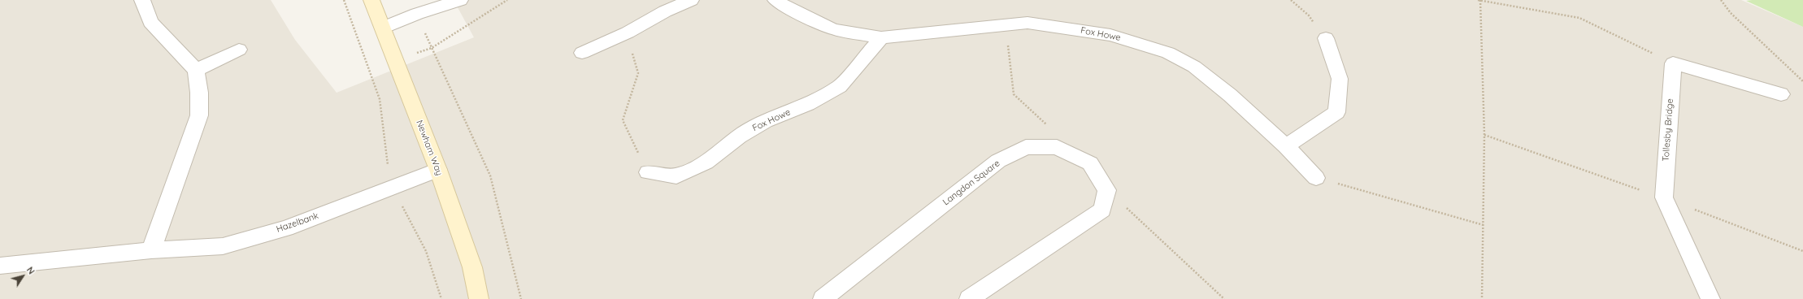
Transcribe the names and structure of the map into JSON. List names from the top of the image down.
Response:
{
  "streets": {
    "street": [
      "Fox Howe",
      "Tollesby Bridge",
      "Newham Way",
      "Langdon Square",
      "Hazelbank"
    ]
  },
  "crossings": [
    ["Newham Way", "Hazelbank"]
  ],
  "north": "top right"
}
